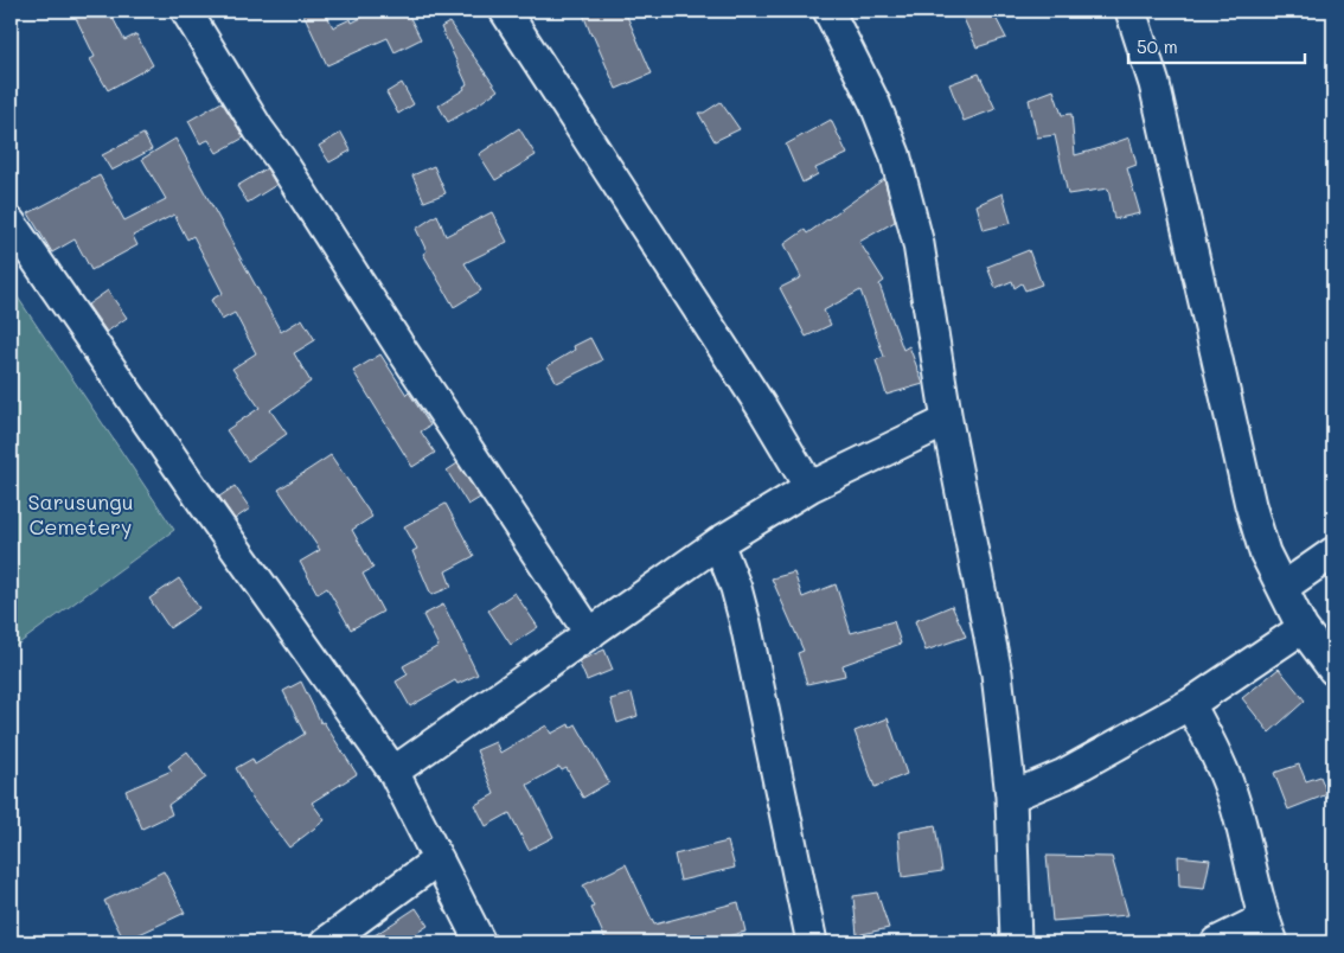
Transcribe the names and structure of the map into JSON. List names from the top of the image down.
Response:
{
  "parks": ["Sarusungu Cemetery"],
  "scale_bar": "50 m"
}
